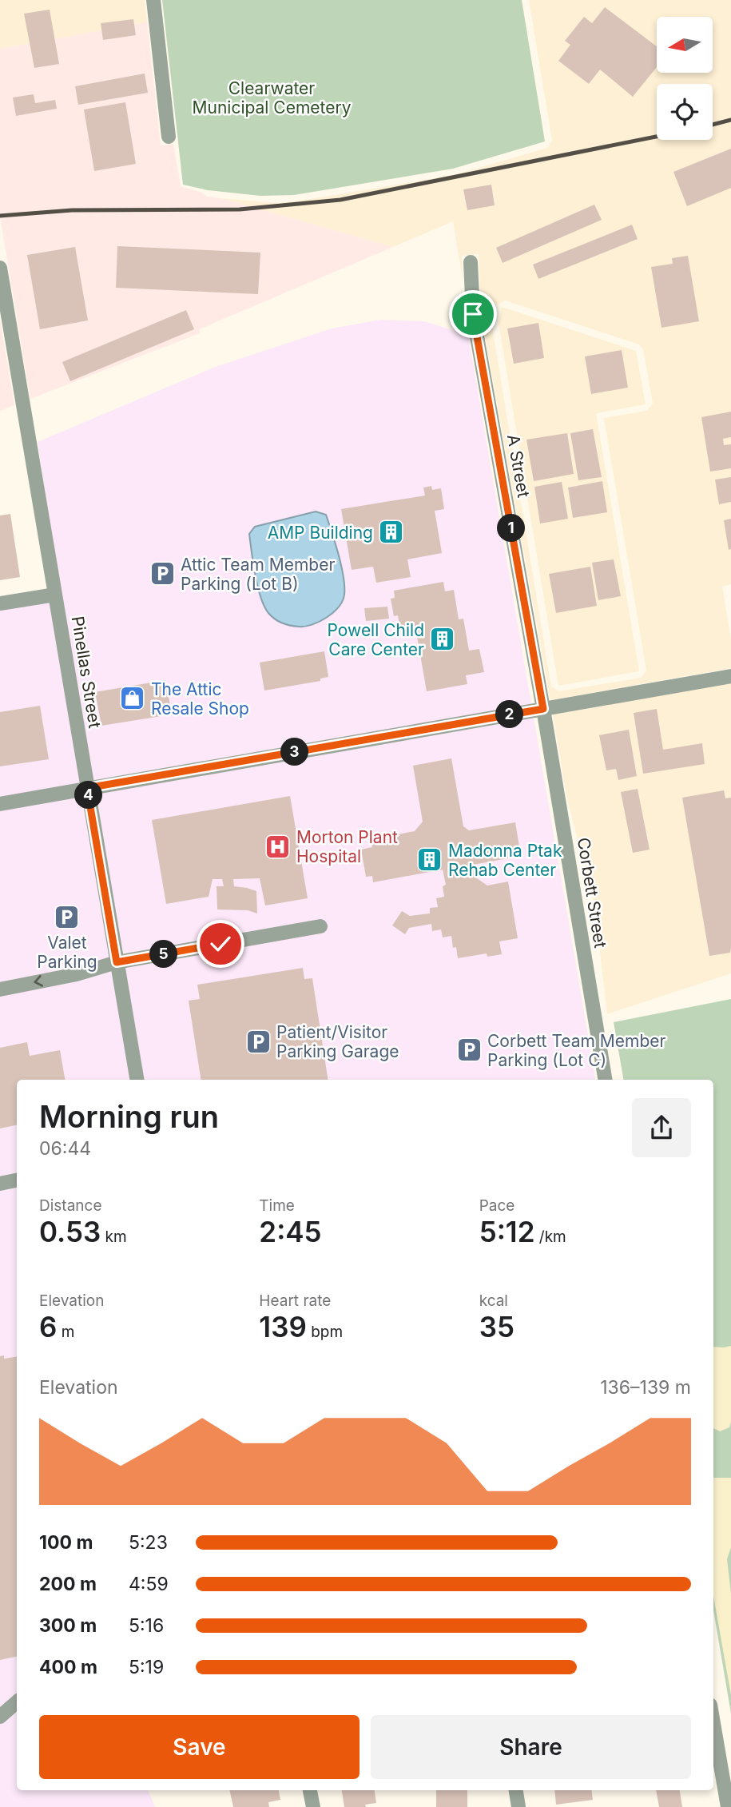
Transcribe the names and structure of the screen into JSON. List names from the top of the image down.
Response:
{
  "streets": {
    "street": ["A Street", "Pinellas Street", "Corbett Street"]
  },
  "crossings": [
    ["A Street", "Corbett Street"]
  ],
  "parks": ["Clearwater Municipal Cemetery"],
  "places": {
    "building": ["AMP Building", "Powell Child Care Center", "Madonna Ptak Rehab Center"],
    "parking": [
      "Attic Team Member Parking (Lot B)",
      "Valet Parking",
      "Patient/Visitor Parking Garage",
      "Corbett Team Member Parking (Lot C)"
    ],
    "shop": ["The Attic Resale Shop"],
    "hospital": ["Morton Plant Hospital"]
  },
  "north": "left",
  "page": {
    "pins": [
      "1",
      "2",
      "3",
      "4",
      "5"
    ],
    "heading": ["Morning run", "06:44"],
    "stats": [
      ["Distance", "0.53 km"],
      ["Time", "2:45"],
      ["Pace", "5:12 /km"],
      ["Elevation", "6 m"],
      ["Heart rate", "139 bpm"],
      ["kcal", "35"]
    ],
    "chart": ["Elevation", "136–139 m"],
    "list": [
      {
        "name": "100 m",
        "note": "5:23"
      },
      {
        "name": "200 m",
        "note": "4:59"
      },
      {
        "name": "300 m",
        "note": "5:16"
      },
      {
        "name": "400 m",
        "note": "5:19"
      }
    ],
    "buttons": ["Save", "Share"]
  }
}
